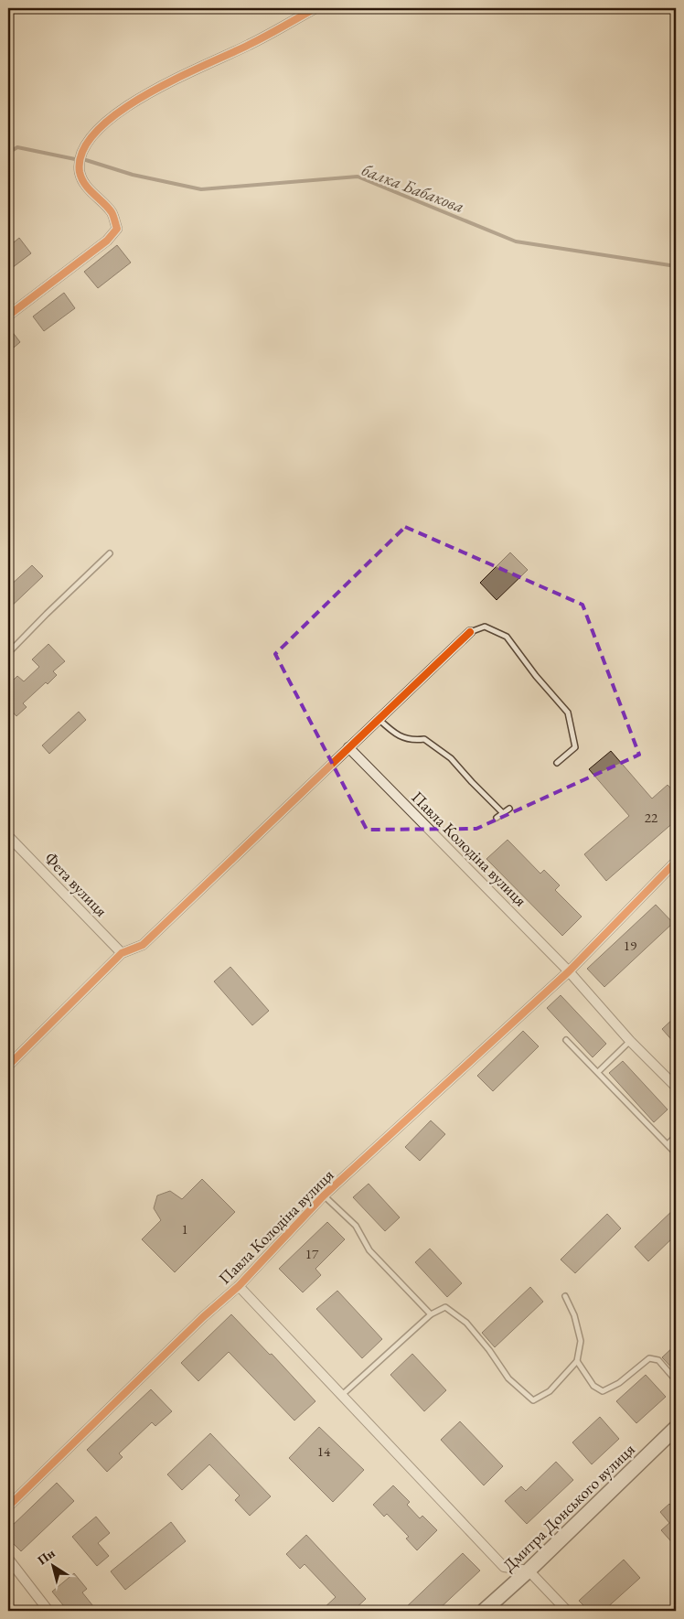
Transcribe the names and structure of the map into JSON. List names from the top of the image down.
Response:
{
  "streets": {
    "street": ["Павла Колодіна вулиця", "Фета вулиця", "Дмитра Донського вулиця"]
  },
  "crossings": [
    ["Павла Колодіна вулиця", "Дмитра Донського вулиця"]
  ],
  "water": ["балка Бабакова"],
  "house_numbers": [
    "22",
    "19",
    "1",
    "17",
    "14"
  ],
  "north": "top left"
}
